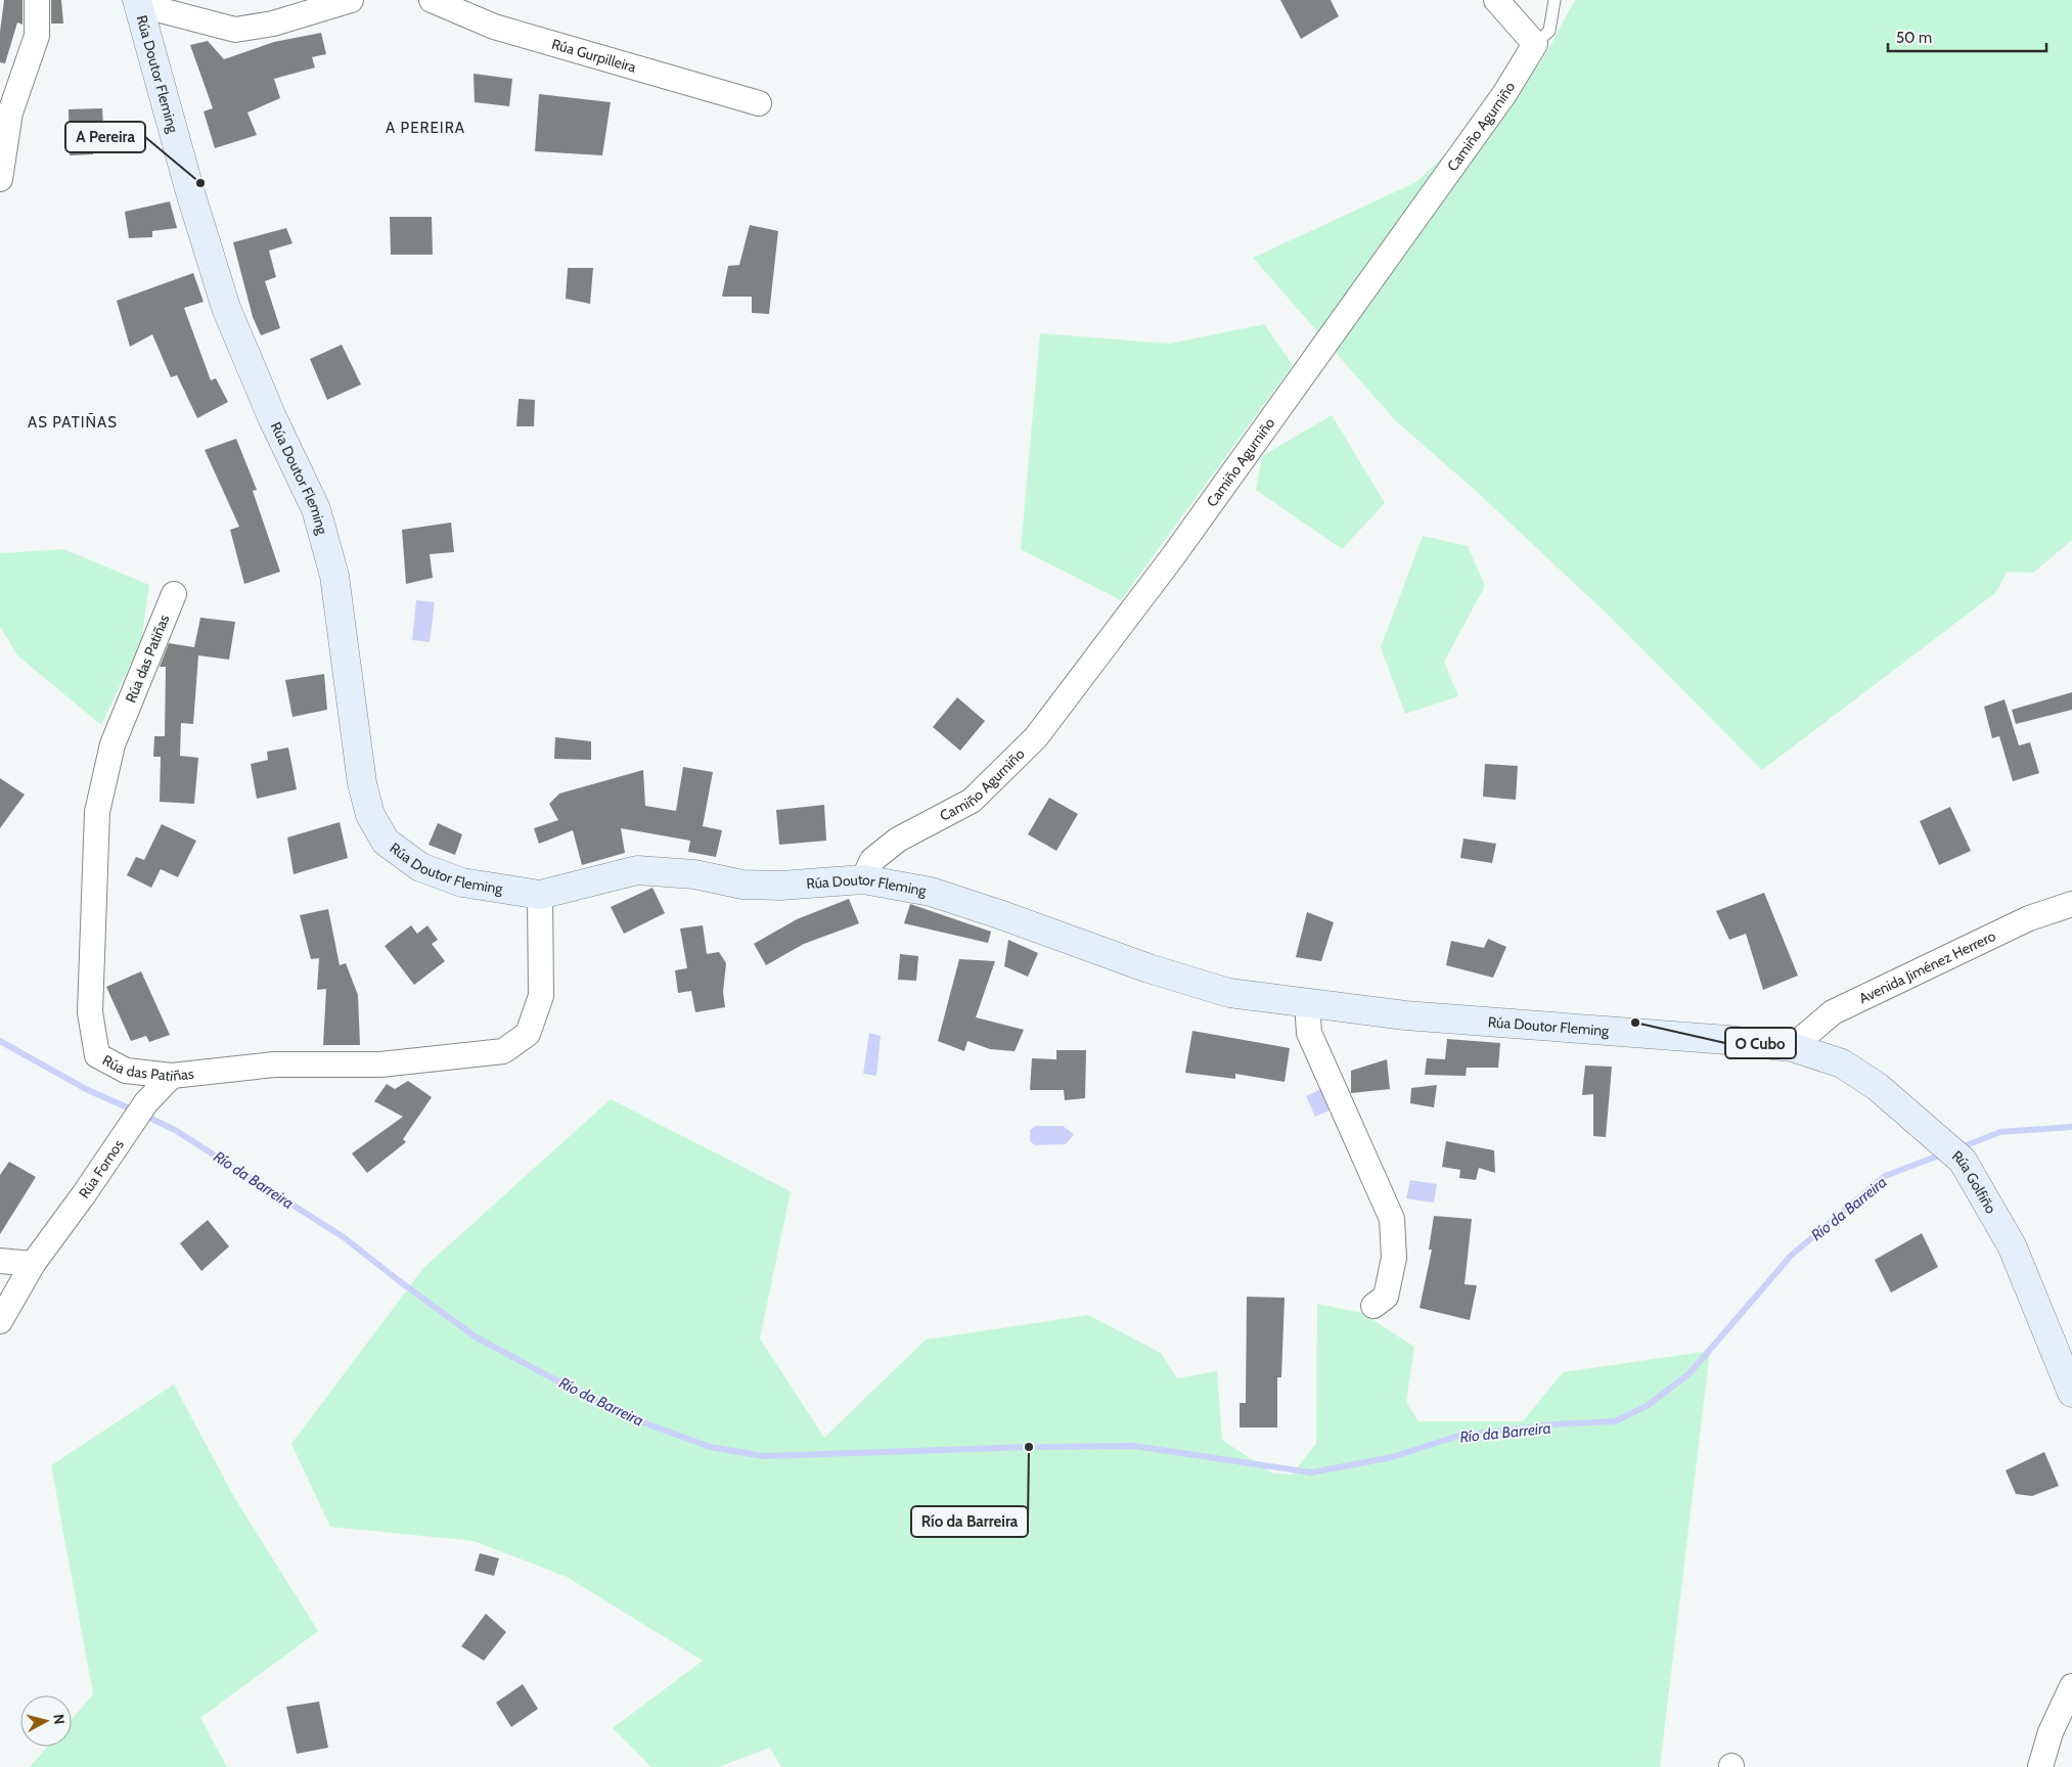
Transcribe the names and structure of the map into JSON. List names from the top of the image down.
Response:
{
  "streets": {
    "main road": ["Rúa Doutor Fleming", "Rúa Golfiño"],
    "street": [
      "Rúa Gurpilleira",
      "Camiño Agurniño",
      "Rúa das Patiñas",
      "Avenida Jiménez Herrero",
      "Rúa Fornos"
    ]
  },
  "crossings": [
    ["Rúa Doutor Fleming", "Camiño Agurniño"],
    ["Rúa Doutor Fleming", "Rúa das Patiñas"],
    ["Rúa Doutor Fleming", "Avenida Jiménez Herrero"],
    ["Rúa Doutor Fleming", "Rúa Golfiño"],
    ["Rúa das Patiñas", "Rúa Fornos"],
    ["Avenida Jiménez Herrero", "Rúa Golfiño"]
  ],
  "districts": ["A PEREIRA", "AS PATIÑAS"],
  "water": ["Río da Barreira"],
  "places": ["A Pereira", "O Cubo", "Río da Barreira"],
  "scale_bar": "50 m",
  "north": "right"
}
